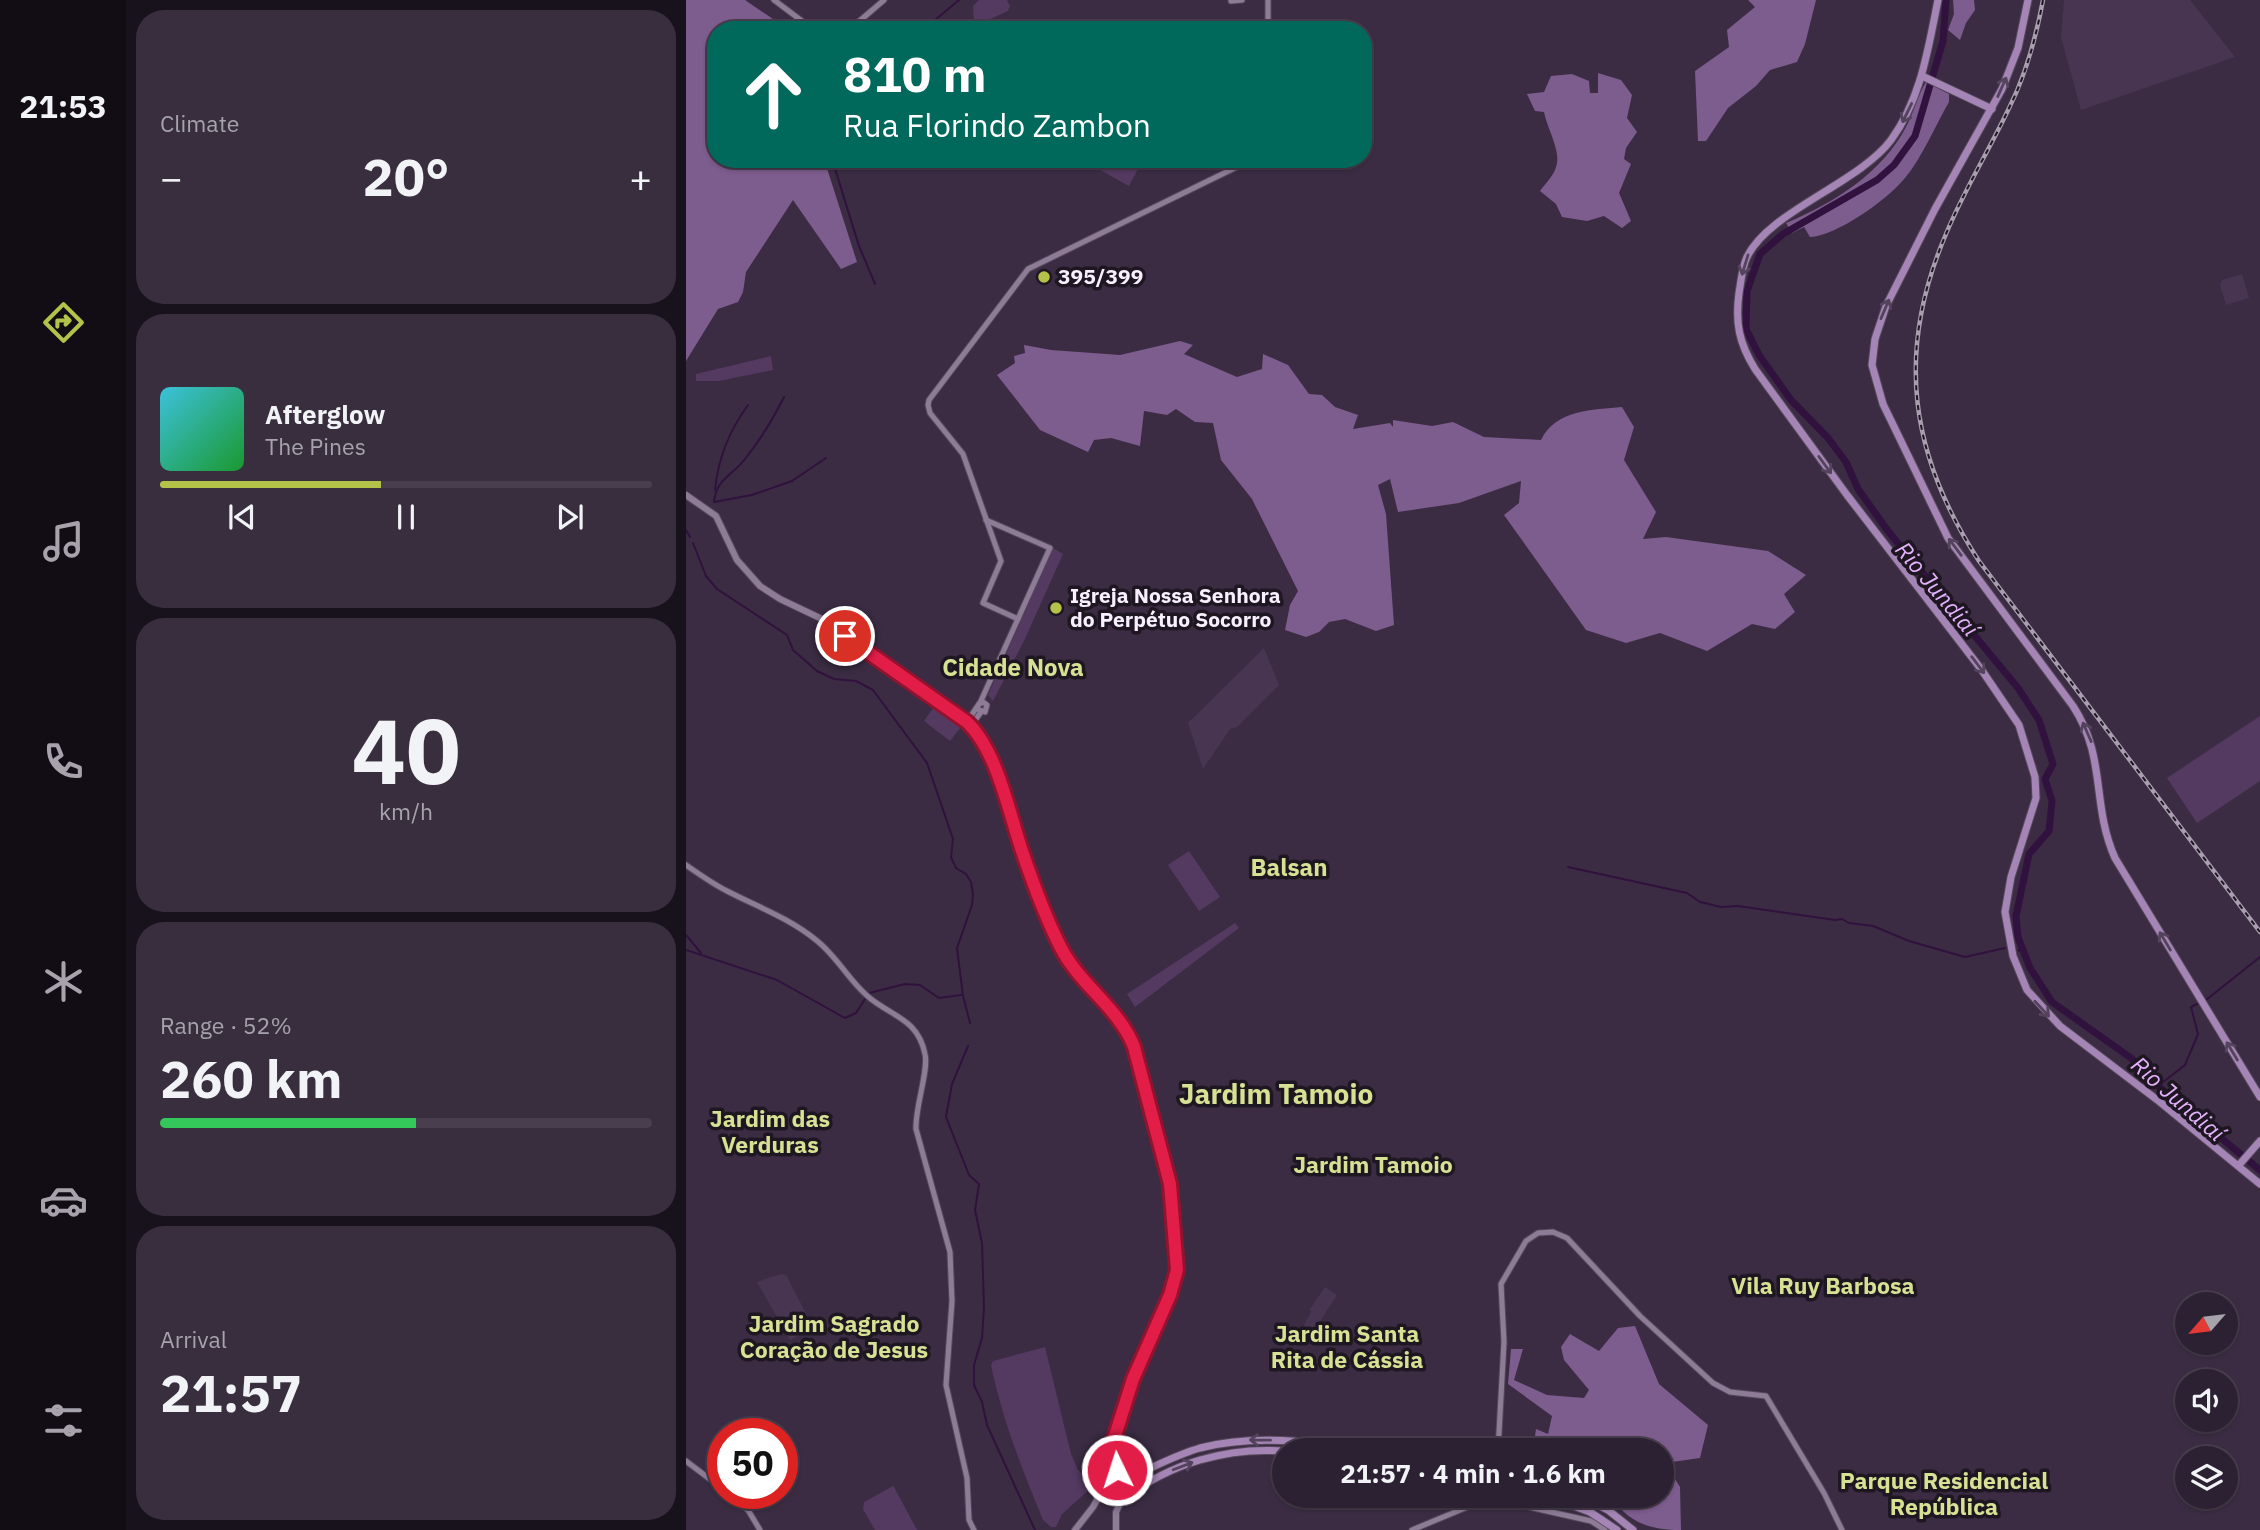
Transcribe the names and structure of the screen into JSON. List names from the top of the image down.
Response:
{
  "districts": [
    "Cidade Nova",
    "Balsan",
    "Jardim Tamoio",
    "Jardim das Verduras",
    "Jardim Tamoio",
    "Vila Ruy Barbosa",
    "Jardim Sagrado Coração de Jesus",
    "Jardim Santa Rita de Cássia",
    "Parque Residencial República"
  ],
  "water": ["Rio Jundiaí"],
  "places": ["395/399", "Igreja Nossa Senhora do Perpétuo Socorro"],
  "north": "bottom left",
  "page": {
    "tabs": "21:53",
    "tile": [
      "Climate",
      ["40", "km/h"],
      ["Range · 52%", "260 km"],
      ["Arrival", "21:57"]
    ],
    "turn": ["810 m", "Rua Florindo Zambon"],
    "heat": ["−", "20°", "+"],
    "song": ["Afterglow", "The Pines"],
    "limit": "50",
    "trip": "21:57 · 4 min · 1.6 km"
  }
}
